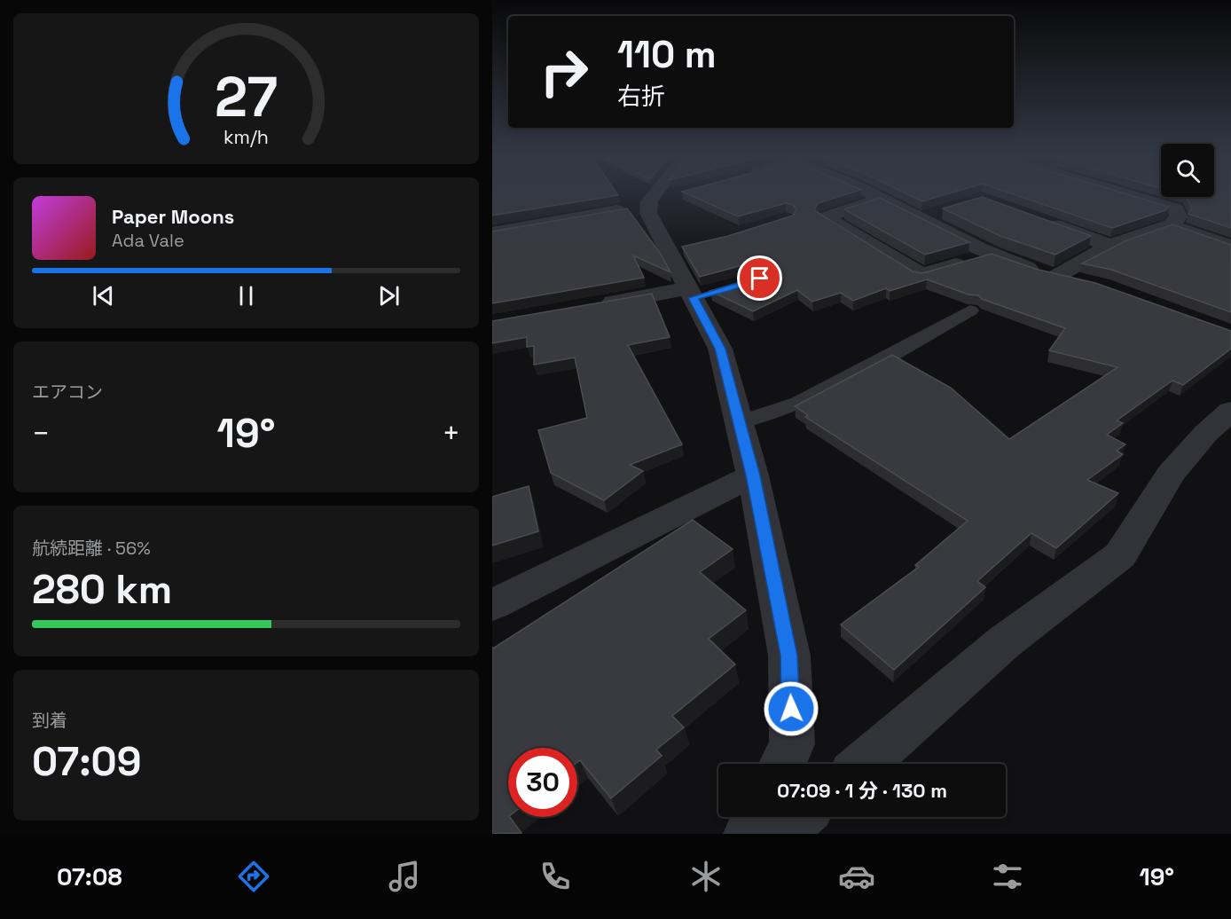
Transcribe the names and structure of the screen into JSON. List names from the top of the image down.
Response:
{
  "page": {
    "turn": ["110 m", "右折"],
    "song": ["Paper Moons", "Ada Vale"],
    "tile": [
      "エアコン",
      ["航続距離 · 56%", "280 km"],
      ["到着", "07:09"]
    ],
    "heat": ["−", "19°", "+"],
    "limit": "30",
    "trip": "07:09 · 1 分 · 130 m",
    "tabs": ["07:08", "19°"],
    "gauge": ["27", "km/h"]
  }
}
